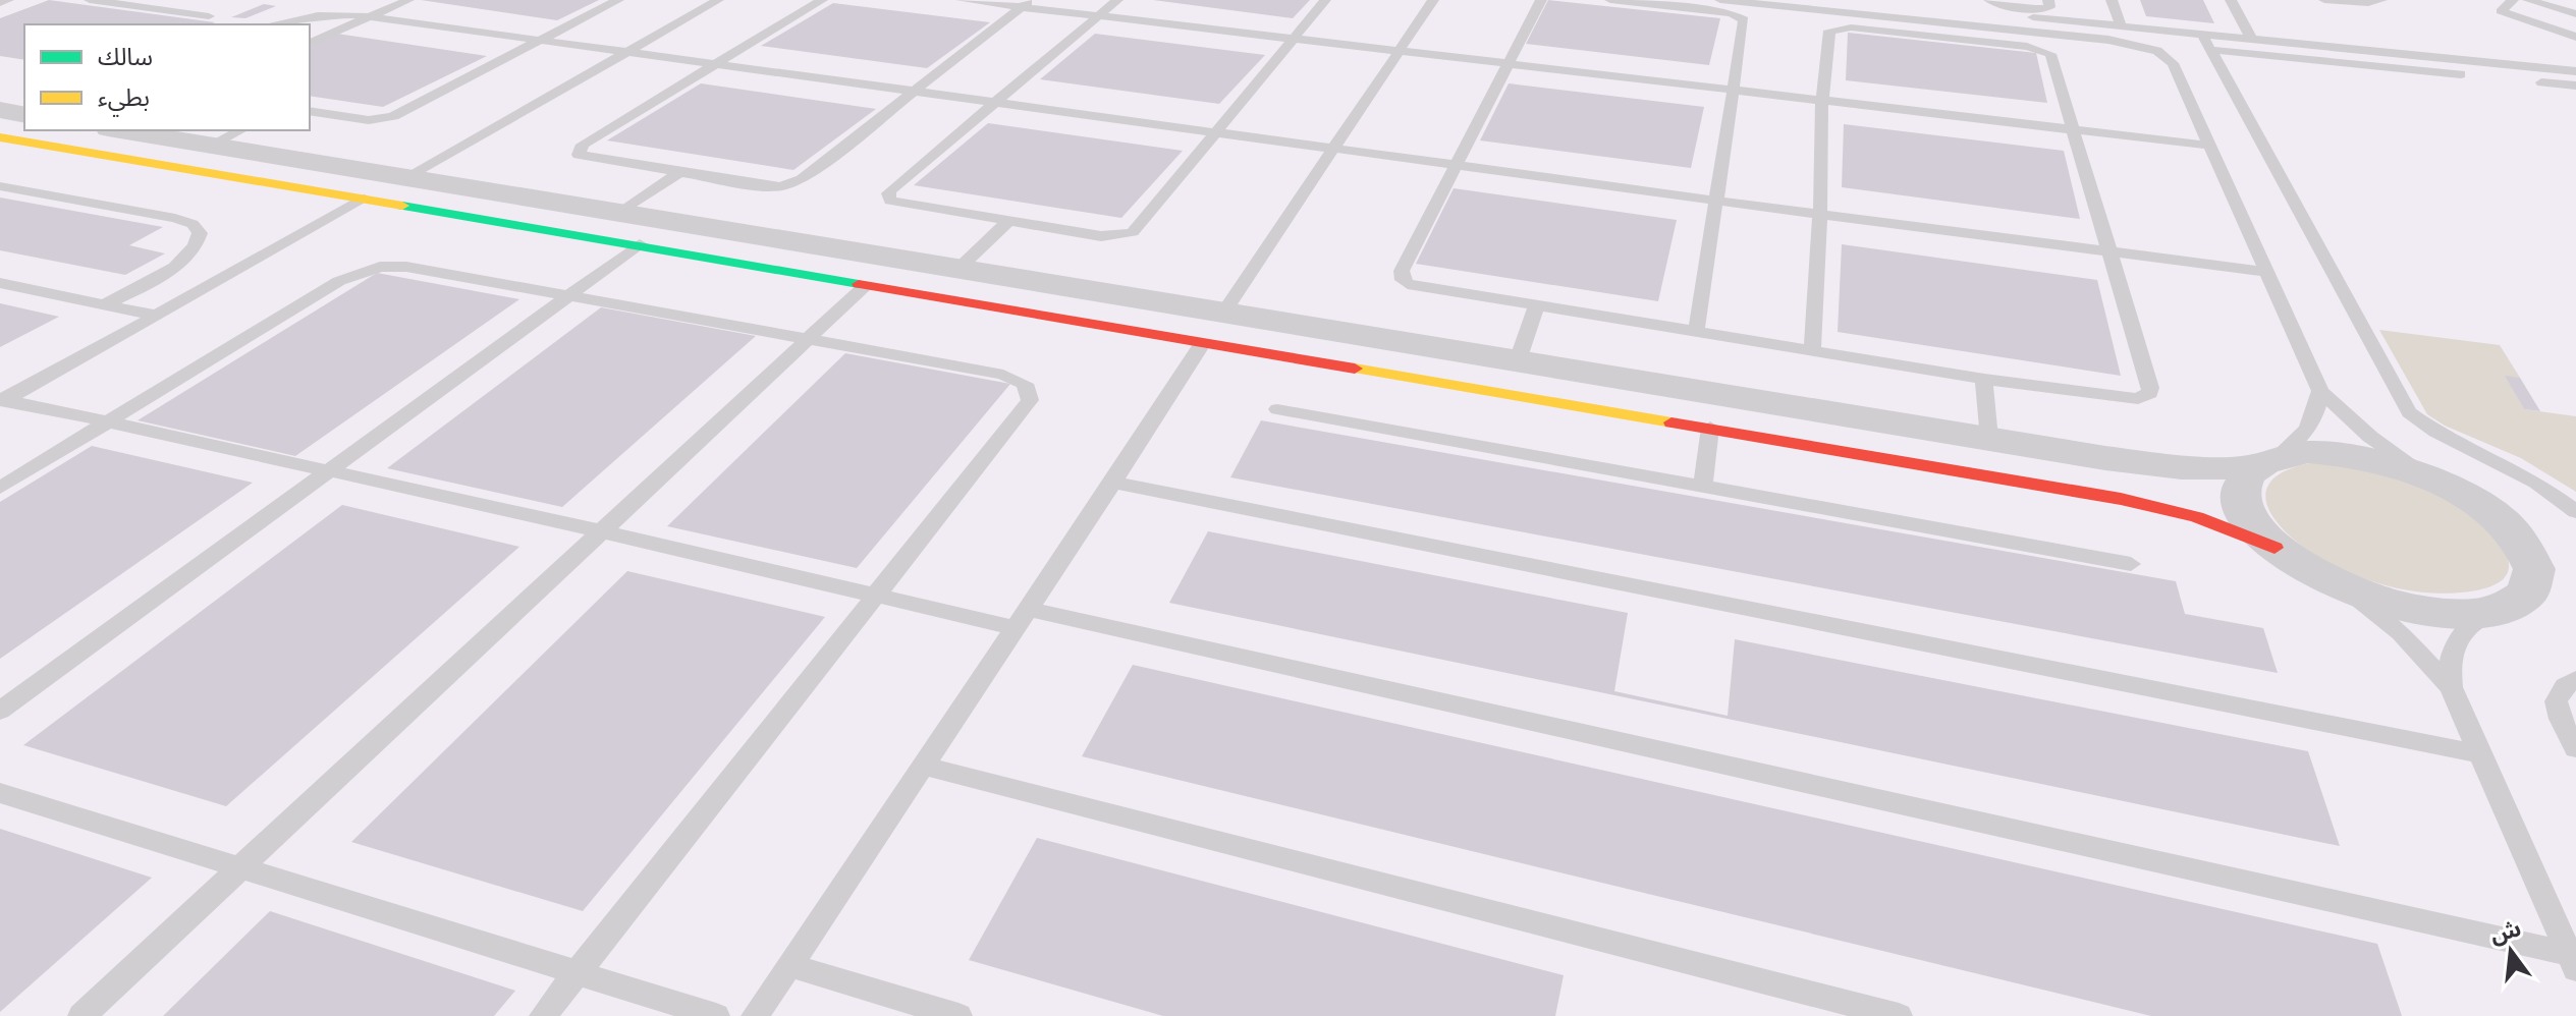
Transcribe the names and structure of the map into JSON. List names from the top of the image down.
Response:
{
  "legend": ["سالك", "بطيء"],
  "north": "top"
}
